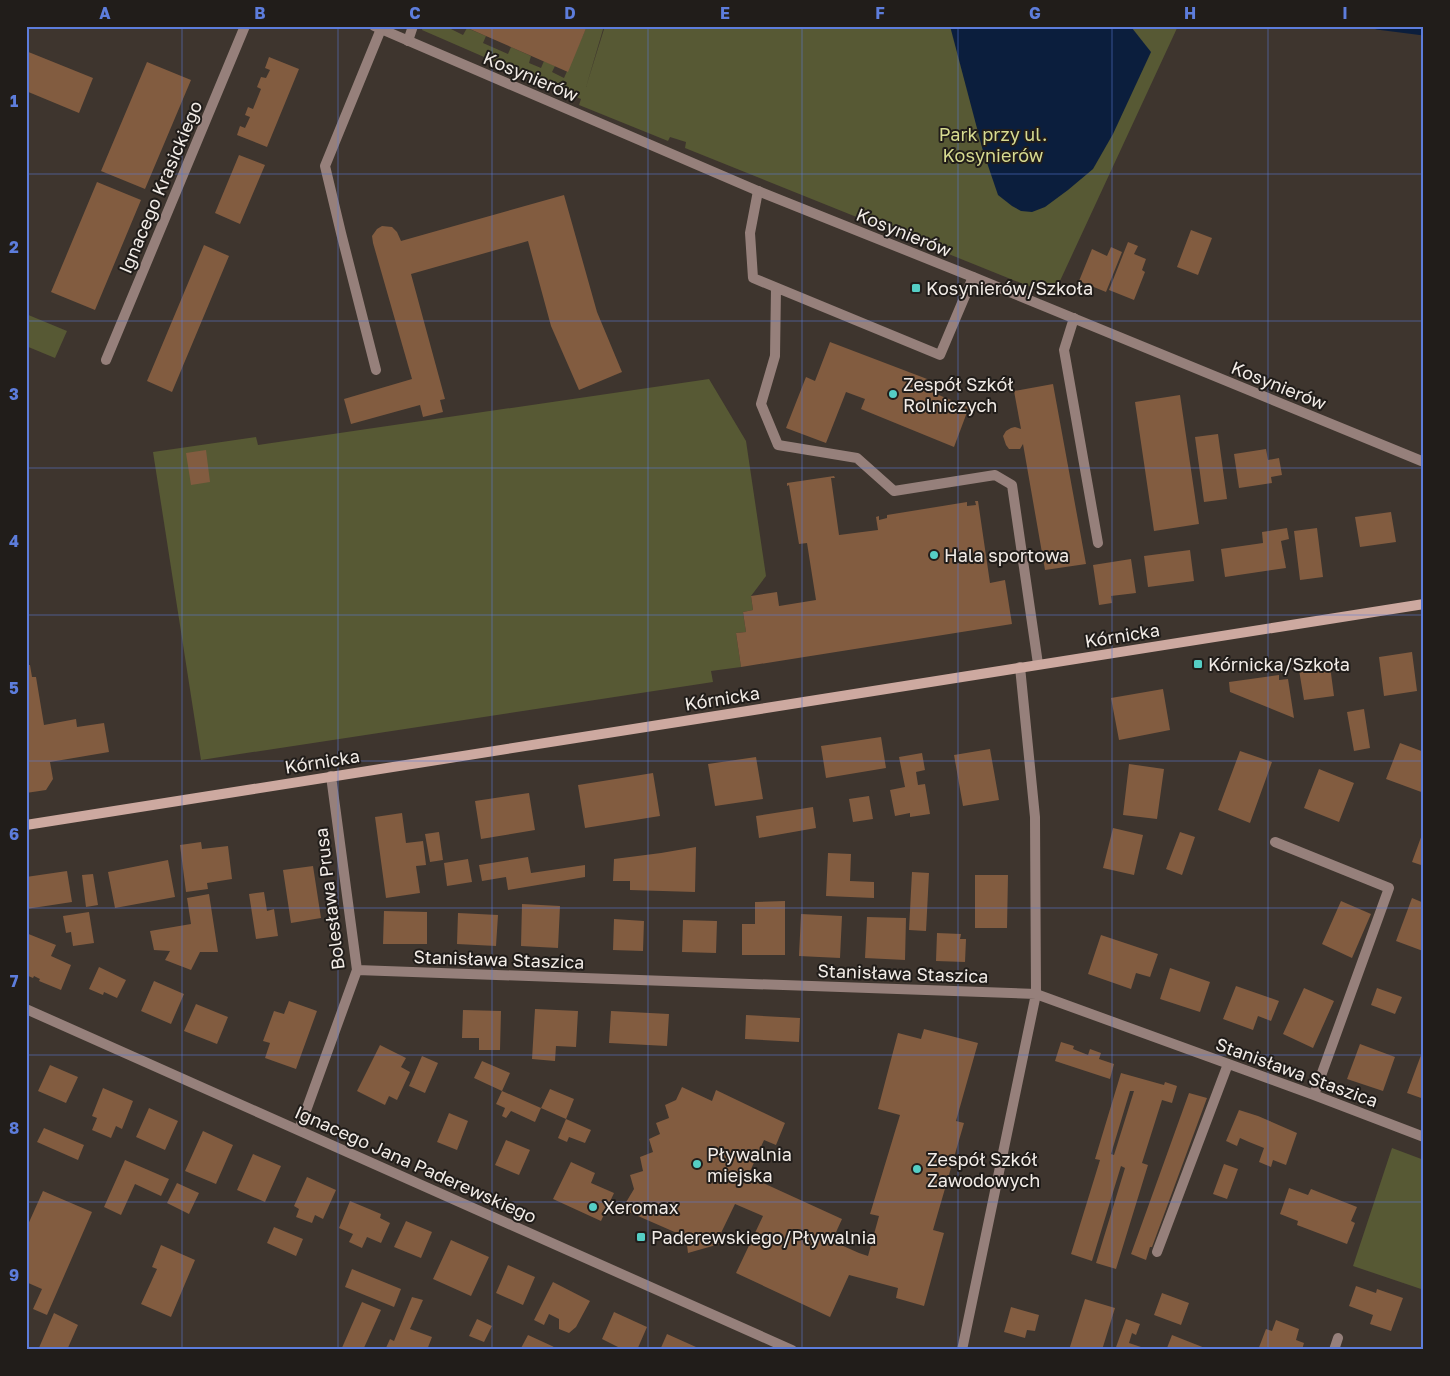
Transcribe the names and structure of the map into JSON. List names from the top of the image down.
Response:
{
  "streets": {
    "street": [
      "Kosynierów",
      "Ignacego Krasickiego",
      "Kórnicka",
      "Bolesława Prusa",
      "Stanisława Staszica",
      "Ignacego Jana Paderewskiego"
    ]
  },
  "crossings": [
    ["Kórnicka", "Bolesława Prusa"],
    ["Bolesława Prusa", "Stanisława Staszica"],
    ["Bolesława Prusa", "Ignacego Jana Paderewskiego"]
  ],
  "parks": ["Park przy ul. Kosynierów"],
  "places": {
    "transit": ["Kosynierów/Szkoła", "Kórnicka/Szkoła", "Paderewskiego/Pływalnia"],
    "other": [
      "Zespół Szkół Rolniczych",
      "Hala sportowa",
      "Pływalnia miejska",
      "Zespół Szkół Zawodowych",
      "Xeromax"
    ]
  },
  "grid": {
    "columns": [
      "A",
      "B",
      "C",
      "D",
      "E",
      "F",
      "G",
      "H",
      "I"
    ],
    "rows": [
      "1",
      "2",
      "3",
      "4",
      "5",
      "6",
      "7",
      "8",
      "9"
    ]
  }
}
